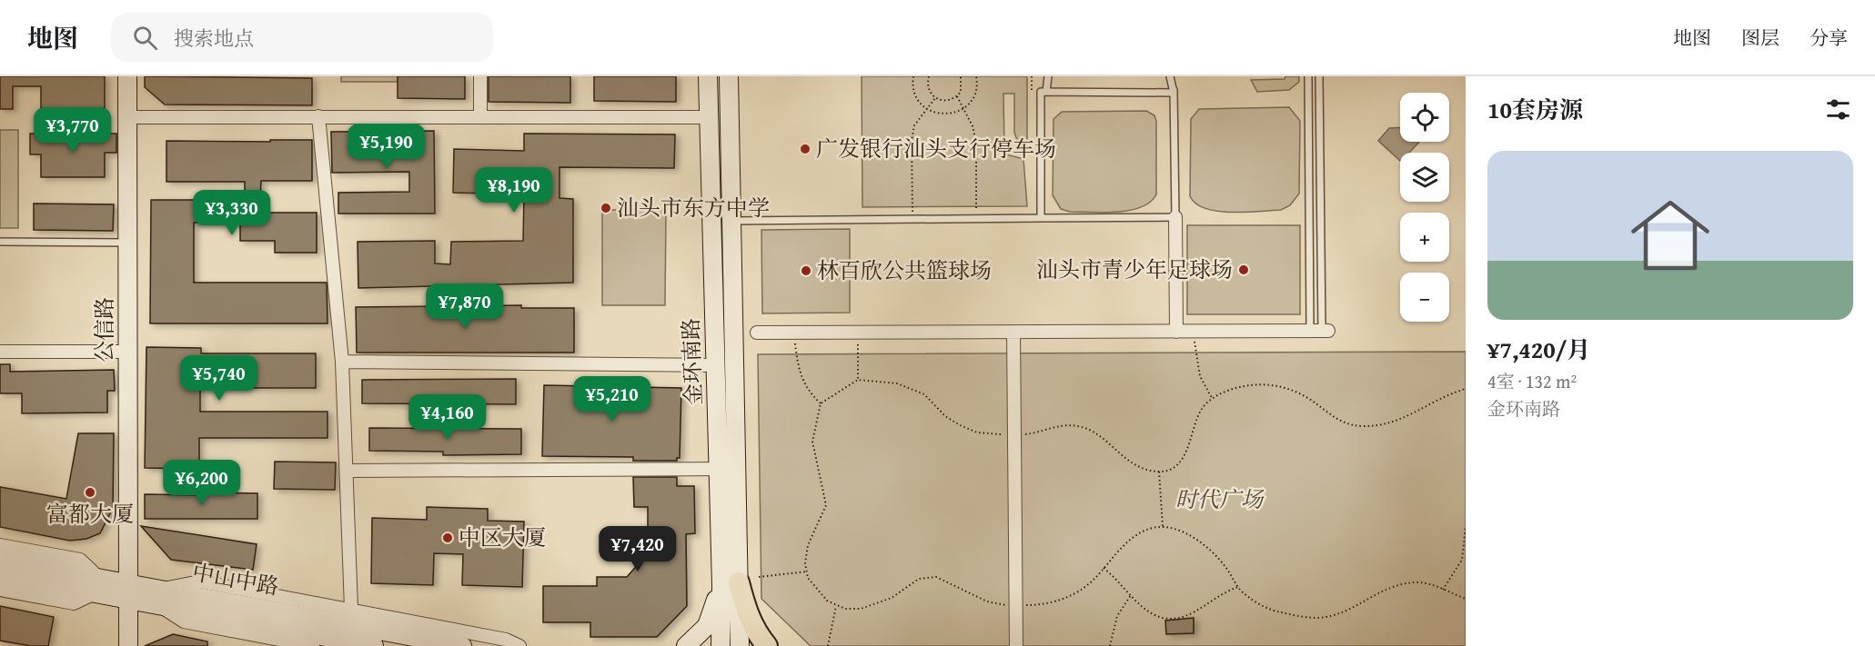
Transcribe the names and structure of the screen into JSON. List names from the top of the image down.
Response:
{
  "streets": {
    "main road": ["公信路", "金环南路", "中山中路"]
  },
  "crossings": [
    ["公信路", "中山中路"]
  ],
  "parks": ["时代广场"],
  "places": [
    "广发银行汕头支行停车场",
    "汕头市东方中学",
    "汕头市青少年足球场",
    "林百欣公共篮球场",
    "富都大厦",
    "中区大厦"
  ],
  "page": {
    "header": "地图",
    "search": "搜索地点",
    "nav": ["地图", "图层", "分享"],
    "heading": "10套房源",
    "map_buttons": ["+", "−"],
    "price": [
      "¥3,770",
      "¥5,190",
      "¥8,190",
      "¥3,330",
      "¥7,870",
      "¥5,740",
      "¥5,210",
      "¥4,160",
      "¥6,200",
      "¥7,420"
    ],
    "list": [
      {
        "name": "¥7,420/月",
        "note": "4室 · 132 m² · 金环南路"
      }
    ]
  }
}
